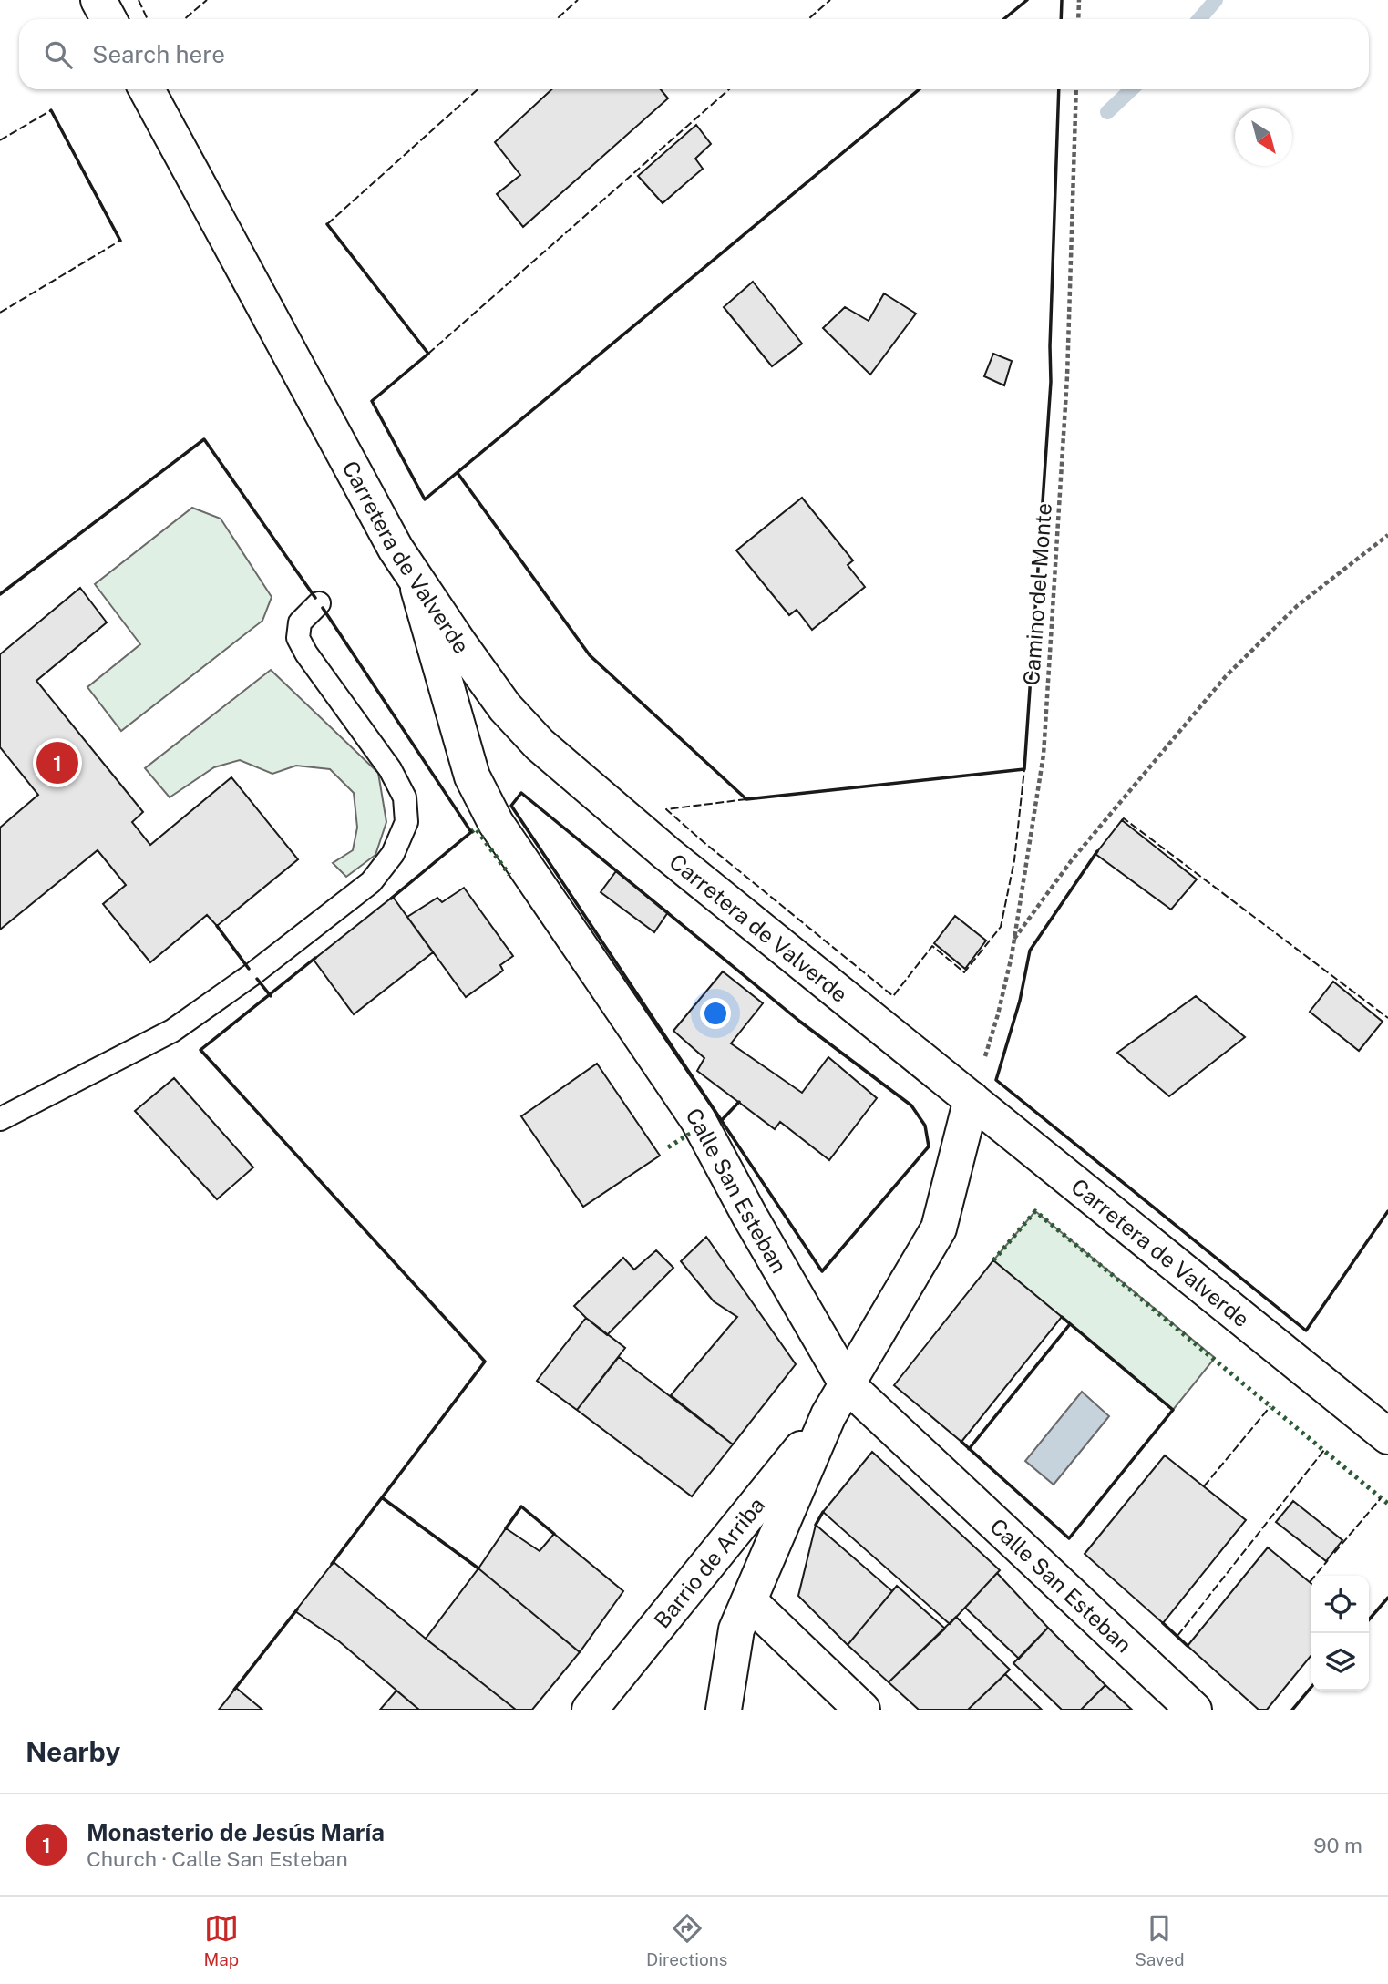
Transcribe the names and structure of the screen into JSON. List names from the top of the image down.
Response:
{
  "streets": {
    "street": ["Carretera de Valverde", "Calle San Esteban", "Barrio de Arriba"],
    "path": ["Camino del Monte"]
  },
  "crossings": [
    ["Carretera de Valverde", "Camino del Monte"],
    ["Carretera de Valverde", "Calle San Esteban"],
    ["Carretera de Valverde", "Barrio de Arriba"],
    ["Camino del Monte", "Barrio de Arriba"],
    ["Calle San Esteban", "Barrio de Arriba"]
  ],
  "north": "bottom right",
  "page": {
    "search": "Search here",
    "pins": "1",
    "heading": "Nearby",
    "list": [
      {
        "mark": "1",
        "name": "Monasterio de Jesús María",
        "note": "Church · Calle San Esteban",
        "value": "90 m"
      }
    ],
    "nav": ["Map", "Directions", "Saved"]
  }
}
